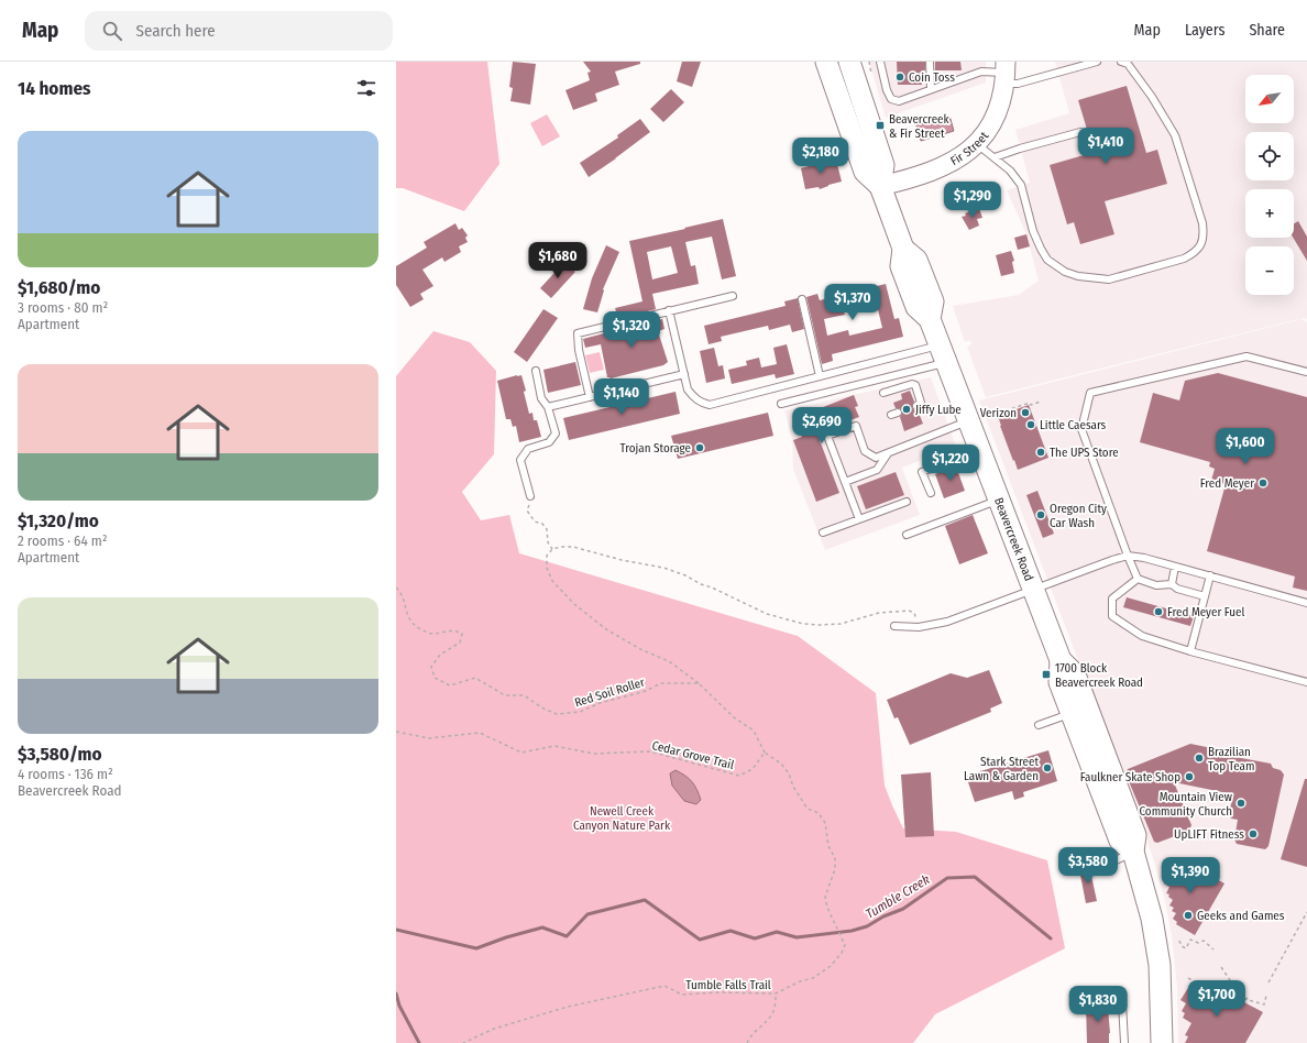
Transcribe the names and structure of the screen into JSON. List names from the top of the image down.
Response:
{
  "streets": {
    "main road": ["Beavercreek Road"],
    "street": ["Fir Street"],
    "path": ["Red Soil Roller", "Cedar Grove Trail", "Tumble Falls Trail"]
  },
  "crossings": [
    ["Fir Street", "Beavercreek Road"],
    ["Cedar Grove Trail", "Tumble Falls Trail"]
  ],
  "water": ["Tumble Creek"],
  "parks": ["Newell Creek Canyon Nature Park"],
  "places": {
    "other": [
      "Coin Toss",
      "Jiffy Lube",
      "Verizon",
      "Little Caesars",
      "Trojan Storage",
      "The UPS Store",
      "Fred Meyer",
      "Oregon City Car Wash",
      "Fred Meyer Fuel",
      "Brazilian Top Team",
      "Stark Street Lawn & Garden",
      "Faulkner Skate Shop",
      "Mountain View Community Church",
      "UpLIFT Fitness",
      "Geeks and Games"
    ],
    "transit": ["Beavercreek & Fir Street", "1700 Block Beavercreek Road"]
  },
  "north": "bottom left",
  "page": {
    "header": "Map",
    "search": "Search here",
    "nav": ["Map", "Layers", "Share"],
    "heading": "14 homes",
    "map_buttons": ["+", "−"],
    "list": [
      {
        "name": "$1,680/mo",
        "note": "3 rooms · 80 m² · Apartment"
      },
      {
        "name": "$1,320/mo",
        "note": "2 rooms · 64 m² · Apartment"
      },
      {
        "name": "$3,580/mo",
        "note": "4 rooms · 136 m² · Beavercreek Road"
      }
    ],
    "price": [
      "$1,410",
      "$2,180",
      "$1,290",
      "$1,680",
      "$1,370",
      "$1,320",
      "$1,140",
      "$2,690",
      "$1,600",
      "$1,220",
      "$3,580",
      "$1,390",
      "$1,700",
      "$1,830"
    ]
  }
}
